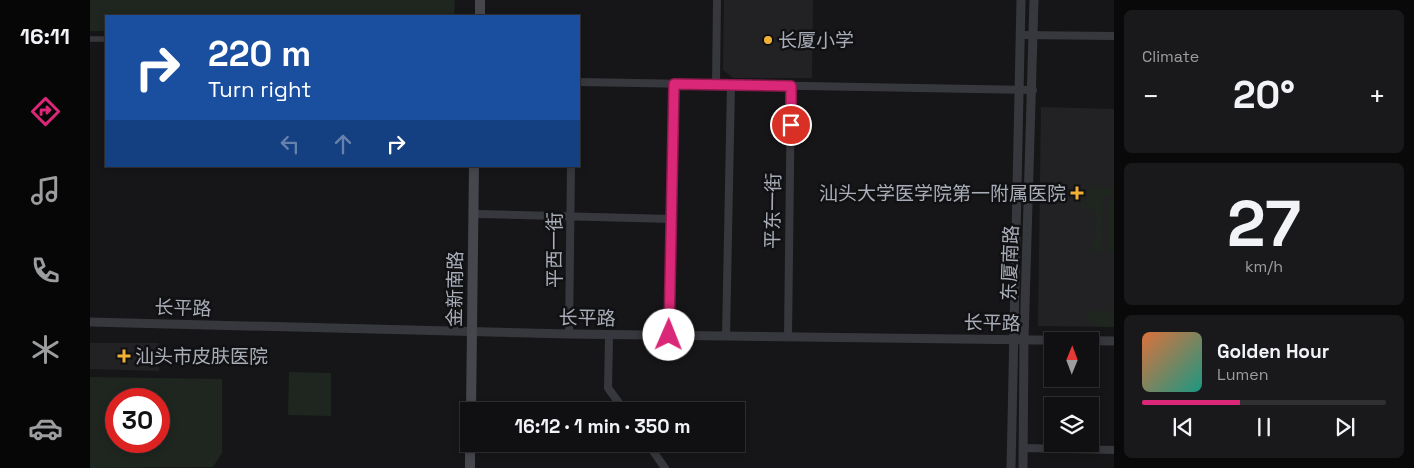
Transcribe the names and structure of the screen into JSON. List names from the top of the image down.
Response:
{
  "streets": {
    "main road": ["金新南路"],
    "street": [
      "平东一街",
      "平西一街",
      "东厦南路",
      "长平路"
    ]
  },
  "crossings": [
    ["平东一街", "长平路"],
    ["平西一街", "长平路"],
    ["东厦南路", "长平路"],
    ["金新南路", "长平路"]
  ],
  "places": {
    "other": ["长厦小学"],
    "health": ["汕头大学医学院第一附属医院", "汕头市皮肤医院"]
  },
  "north": "top",
  "page": {
    "tabs": "16:11",
    "tile": [
      "Climate",
      ["27", "km/h"]
    ],
    "turn": ["220 m", "Turn right"],
    "heat": ["−", "20°", "+"],
    "song": ["Golden Hour", "Lumen"],
    "limit": "30",
    "trip": "16:12 · 1 min · 350 m"
  }
}
